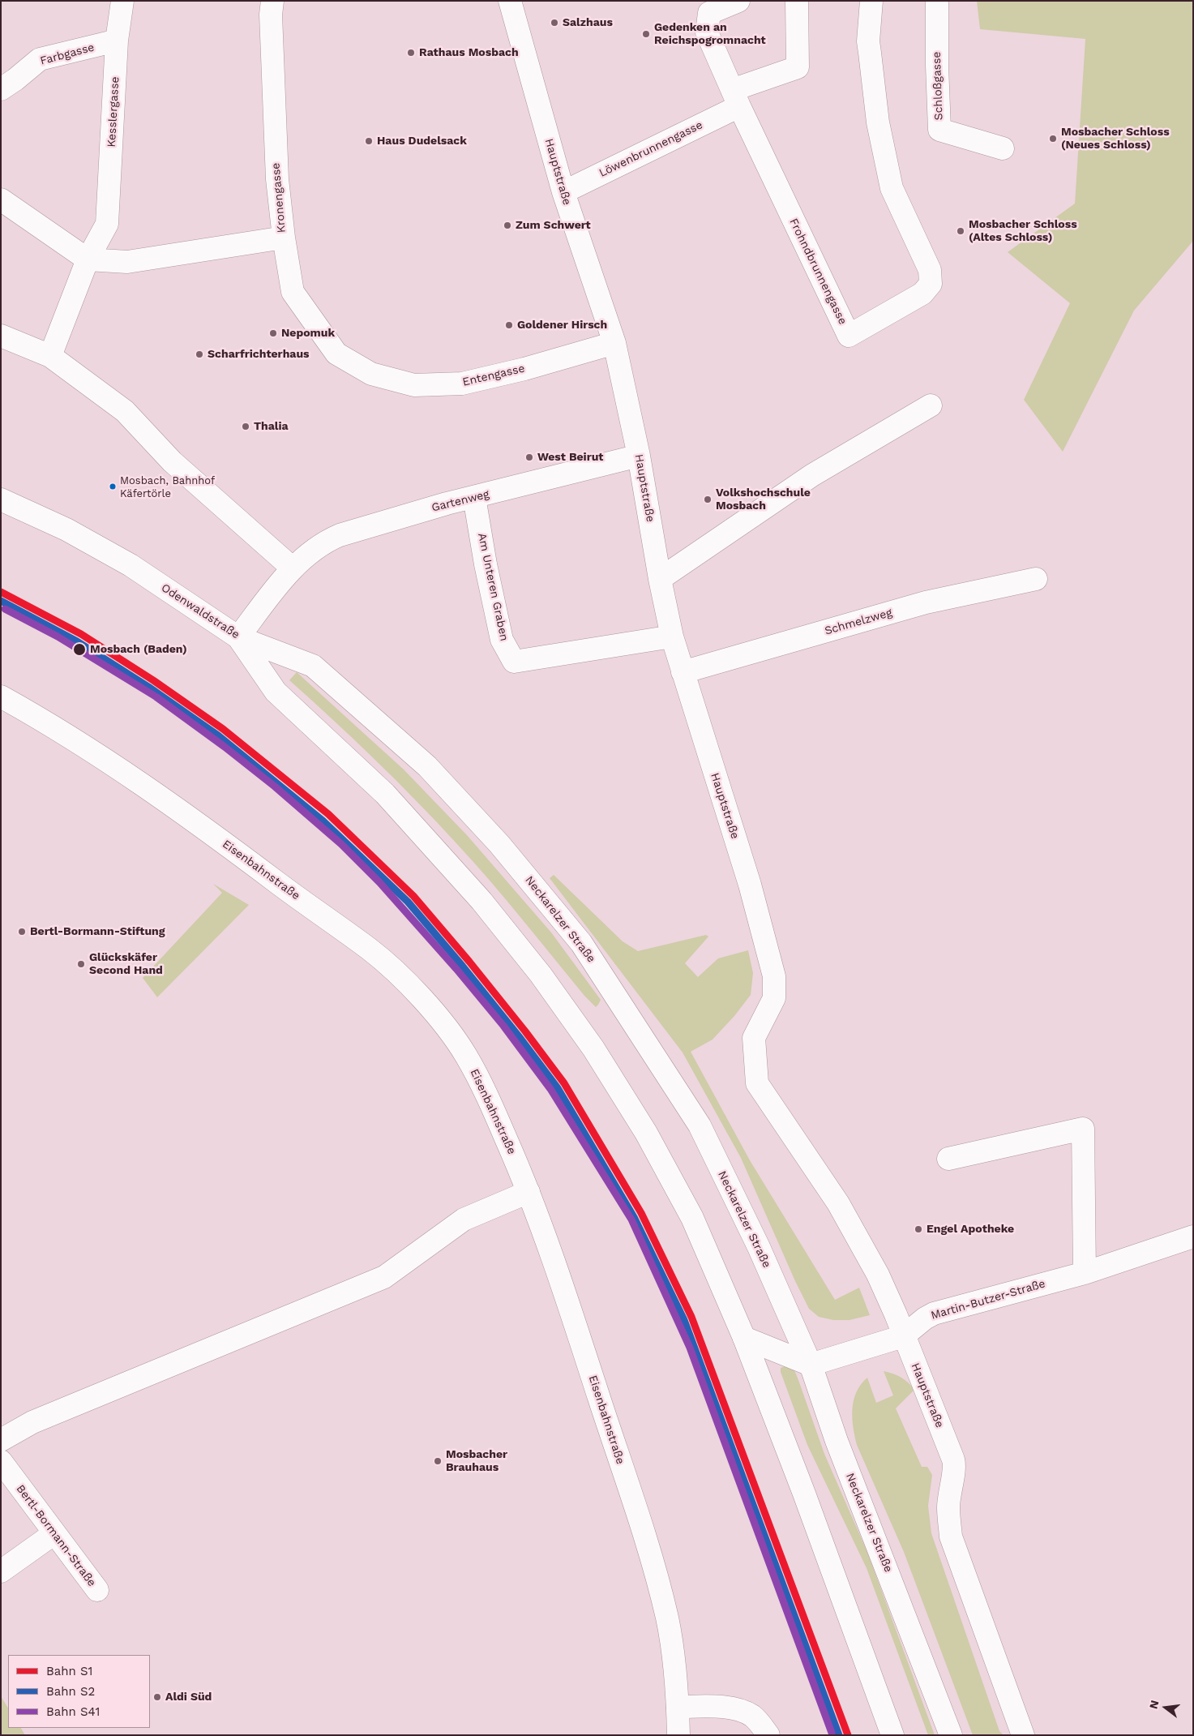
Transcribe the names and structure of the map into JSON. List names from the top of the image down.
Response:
{
  "streets": {
    "street": [
      "Farbgasse",
      "Schloßgasse",
      "Kesslergasse",
      "Löwenbrunnengasse",
      "Hauptstraße",
      "Kronengasse",
      "Frohndbrunnengasse",
      "Entengasse",
      "Gartenweg",
      "Am Unteren Graben",
      "Odenwaldstraße",
      "Schmelzweg",
      "Eisenbahnstraße",
      "Neckarelzer Straße",
      "Martin-Butzer-Straße",
      "Bertl-Bormann-Straße"
    ]
  },
  "crossings": [
    ["Farbgasse", "Kesslergasse"],
    ["Kesslergasse", "Kronengasse"],
    ["Löwenbrunnengasse", "Hauptstraße"],
    ["Löwenbrunnengasse", "Frohndbrunnengasse"],
    ["Hauptstraße", "Entengasse"],
    ["Hauptstraße", "Gartenweg"],
    ["Hauptstraße", "Am Unteren Graben"],
    ["Hauptstraße", "Schmelzweg"],
    ["Hauptstraße", "Martin-Butzer-Straße"],
    ["Kronengasse", "Entengasse"],
    ["Gartenweg", "Am Unteren Graben"],
    ["Gartenweg", "Odenwaldstraße"],
    ["Odenwaldstraße", "Neckarelzer Straße"],
    ["Neckarelzer Straße", "Martin-Butzer-Straße"]
  ],
  "places": [
    "Salzhaus",
    "Gedenken an Reichspogromnacht",
    "Rathaus Mosbach",
    "Mosbacher Schloss (Neues Schloss)",
    "Haus Dudelsack",
    "Zum Schwert",
    "Mosbacher Schloss (Altes Schloss)",
    "Goldener Hirsch",
    "Nepomuk",
    "Scharfrichterhaus",
    "Thalia",
    "West Beirut",
    "Mosbach, Bahnhof Käfertörle",
    "Volkshochschule Mosbach",
    "Mosbach (Baden)",
    "Bertl-Bormann-Stiftung",
    "Glückskäfer Second Hand",
    "Engel Apotheke",
    "Mosbacher Brauhaus",
    "Aldi Süd"
  ],
  "lines": ["rail line S1", "rail line S2", "rail line S41"],
  "legend": ["Bahn S1", "Bahn S2", "Bahn S41"],
  "north": "left"
}
